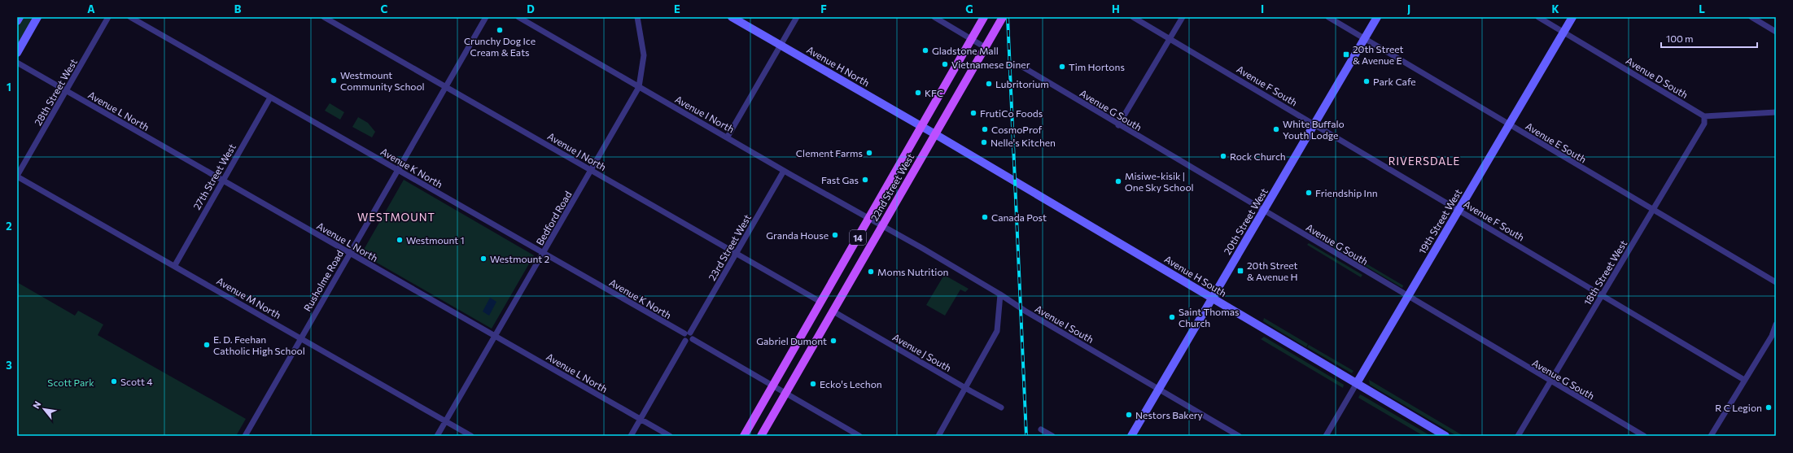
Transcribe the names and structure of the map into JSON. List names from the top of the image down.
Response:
{
  "streets": {
    "main road": ["22nd Street West", "14"],
    "street": [
      "Avenue H North",
      "Avenue D South",
      "Avenue F South",
      "28th Street West",
      "Avenue G South",
      "Avenue L North",
      "Avenue I North",
      "Avenue E South",
      "Avenue J North",
      "Avenue K North",
      "27th Street West",
      "Bedford Road",
      "20th Street West",
      "19th Street West",
      "23rd Street West",
      "18th Street West",
      "Avenue H South",
      "Rusholme Road",
      "Avenue M North",
      "Avenue I South",
      "Avenue J South"
    ]
  },
  "crossings": [
    ["Avenue H North", "22nd Street West"],
    ["Avenue H North", "Avenue H South"],
    ["Avenue D South", "19th Street West"],
    ["Avenue D South", "18th Street West"],
    ["Avenue F South", "20th Street West"],
    ["Avenue F South", "19th Street West"],
    ["Avenue F South", "18th Street West"],
    ["28th Street West", "Avenue L North"],
    ["28th Street West", "Avenue M North"],
    ["Avenue G South", "20th Street West"],
    ["Avenue G South", "19th Street West"],
    ["Avenue G South", "18th Street West"],
    ["Avenue L North", "27th Street West"],
    ["Avenue L North", "Bedford Road"],
    ["Avenue L North", "Rusholme Road"],
    ["Avenue I North", "22nd Street West"],
    ["Avenue I North", "Bedford Road"],
    ["Avenue I North", "23rd Street West"],
    ["Avenue I North", "Avenue I South"],
    ["Avenue E South", "20th Street West"],
    ["Avenue E South", "19th Street West"],
    ["Avenue E South", "18th Street West"],
    ["Avenue J North", "22nd Street West"],
    ["Avenue J North", "Bedford Road"],
    ["Avenue J North", "23rd Street West"],
    ["Avenue J North", "Rusholme Road"],
    ["Avenue K North", "27th Street West"],
    ["Avenue K North", "Bedford Road"],
    ["Avenue K North", "23rd Street West"],
    ["Avenue K North", "Rusholme Road"],
    ["27th Street West", "Avenue M North"],
    ["22nd Street West", "Avenue H South"],
    ["22nd Street West", "Avenue I South"],
    ["22nd Street West", "Avenue J South"],
    ["Bedford Road", "Avenue M North"],
    ["20th Street West", "Avenue H South"],
    ["20th Street West", "Avenue I South"],
    ["19th Street West", "Avenue H South"],
    ["Rusholme Road", "Avenue M North"]
  ],
  "districts": ["RIVERSDALE", "WESTMOUNT"],
  "parks": ["Scott Park"],
  "places": {
    "other": [
      "Crunchy Dog Ice Cream & Eats",
      "Gladstone Mall",
      "Vietnamese Diner",
      "Tim Hortons",
      "Westmount Community School",
      "Park Cafe",
      "Lubritorium",
      "KFC",
      "FrutiCo Foods",
      "CosmoProf",
      "White Buffalo Youth Lodge",
      "Nelle's Kitchen",
      "Clement Farms",
      "Rock Church",
      "Fast Gas",
      "Misiwe-kisik | One Sky School",
      "Friendship Inn",
      "Canada Post",
      "Granda House",
      "Westmount 1",
      "Westmount 2",
      "Moms Nutrition",
      "Saint Thomas Church",
      "Gabriel Dumont",
      "E. D. Feehan Catholic High School",
      "Scott 4",
      "Ecko's Lechon",
      "R C Legion",
      "Nestors Bakery"
    ],
    "transit": ["20th Street & Avenue E", "20th Street & Avenue H"]
  },
  "scale_bar": "100 m",
  "north": "top left",
  "grid": {
    "columns": [
      "A",
      "B",
      "C",
      "D",
      "E",
      "F",
      "G",
      "H",
      "I",
      "J",
      "K",
      "L"
    ],
    "rows": ["1", "2", "3"]
  }
}
